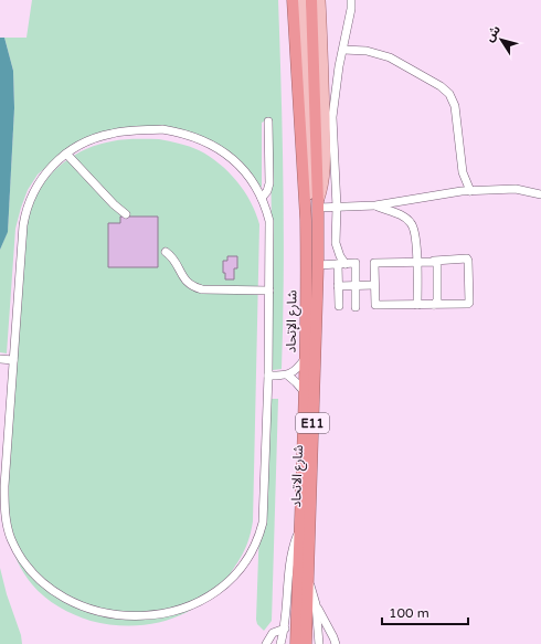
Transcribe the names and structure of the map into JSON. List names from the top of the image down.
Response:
{
  "streets": {
    "highway": ["شارع الإتحاد", "E11", "شارع الاتحاد"]
  },
  "crossings": [
    ["E11", "شارع الاتحاد"]
  ],
  "scale_bar": "100 m",
  "north": "top left"
}
